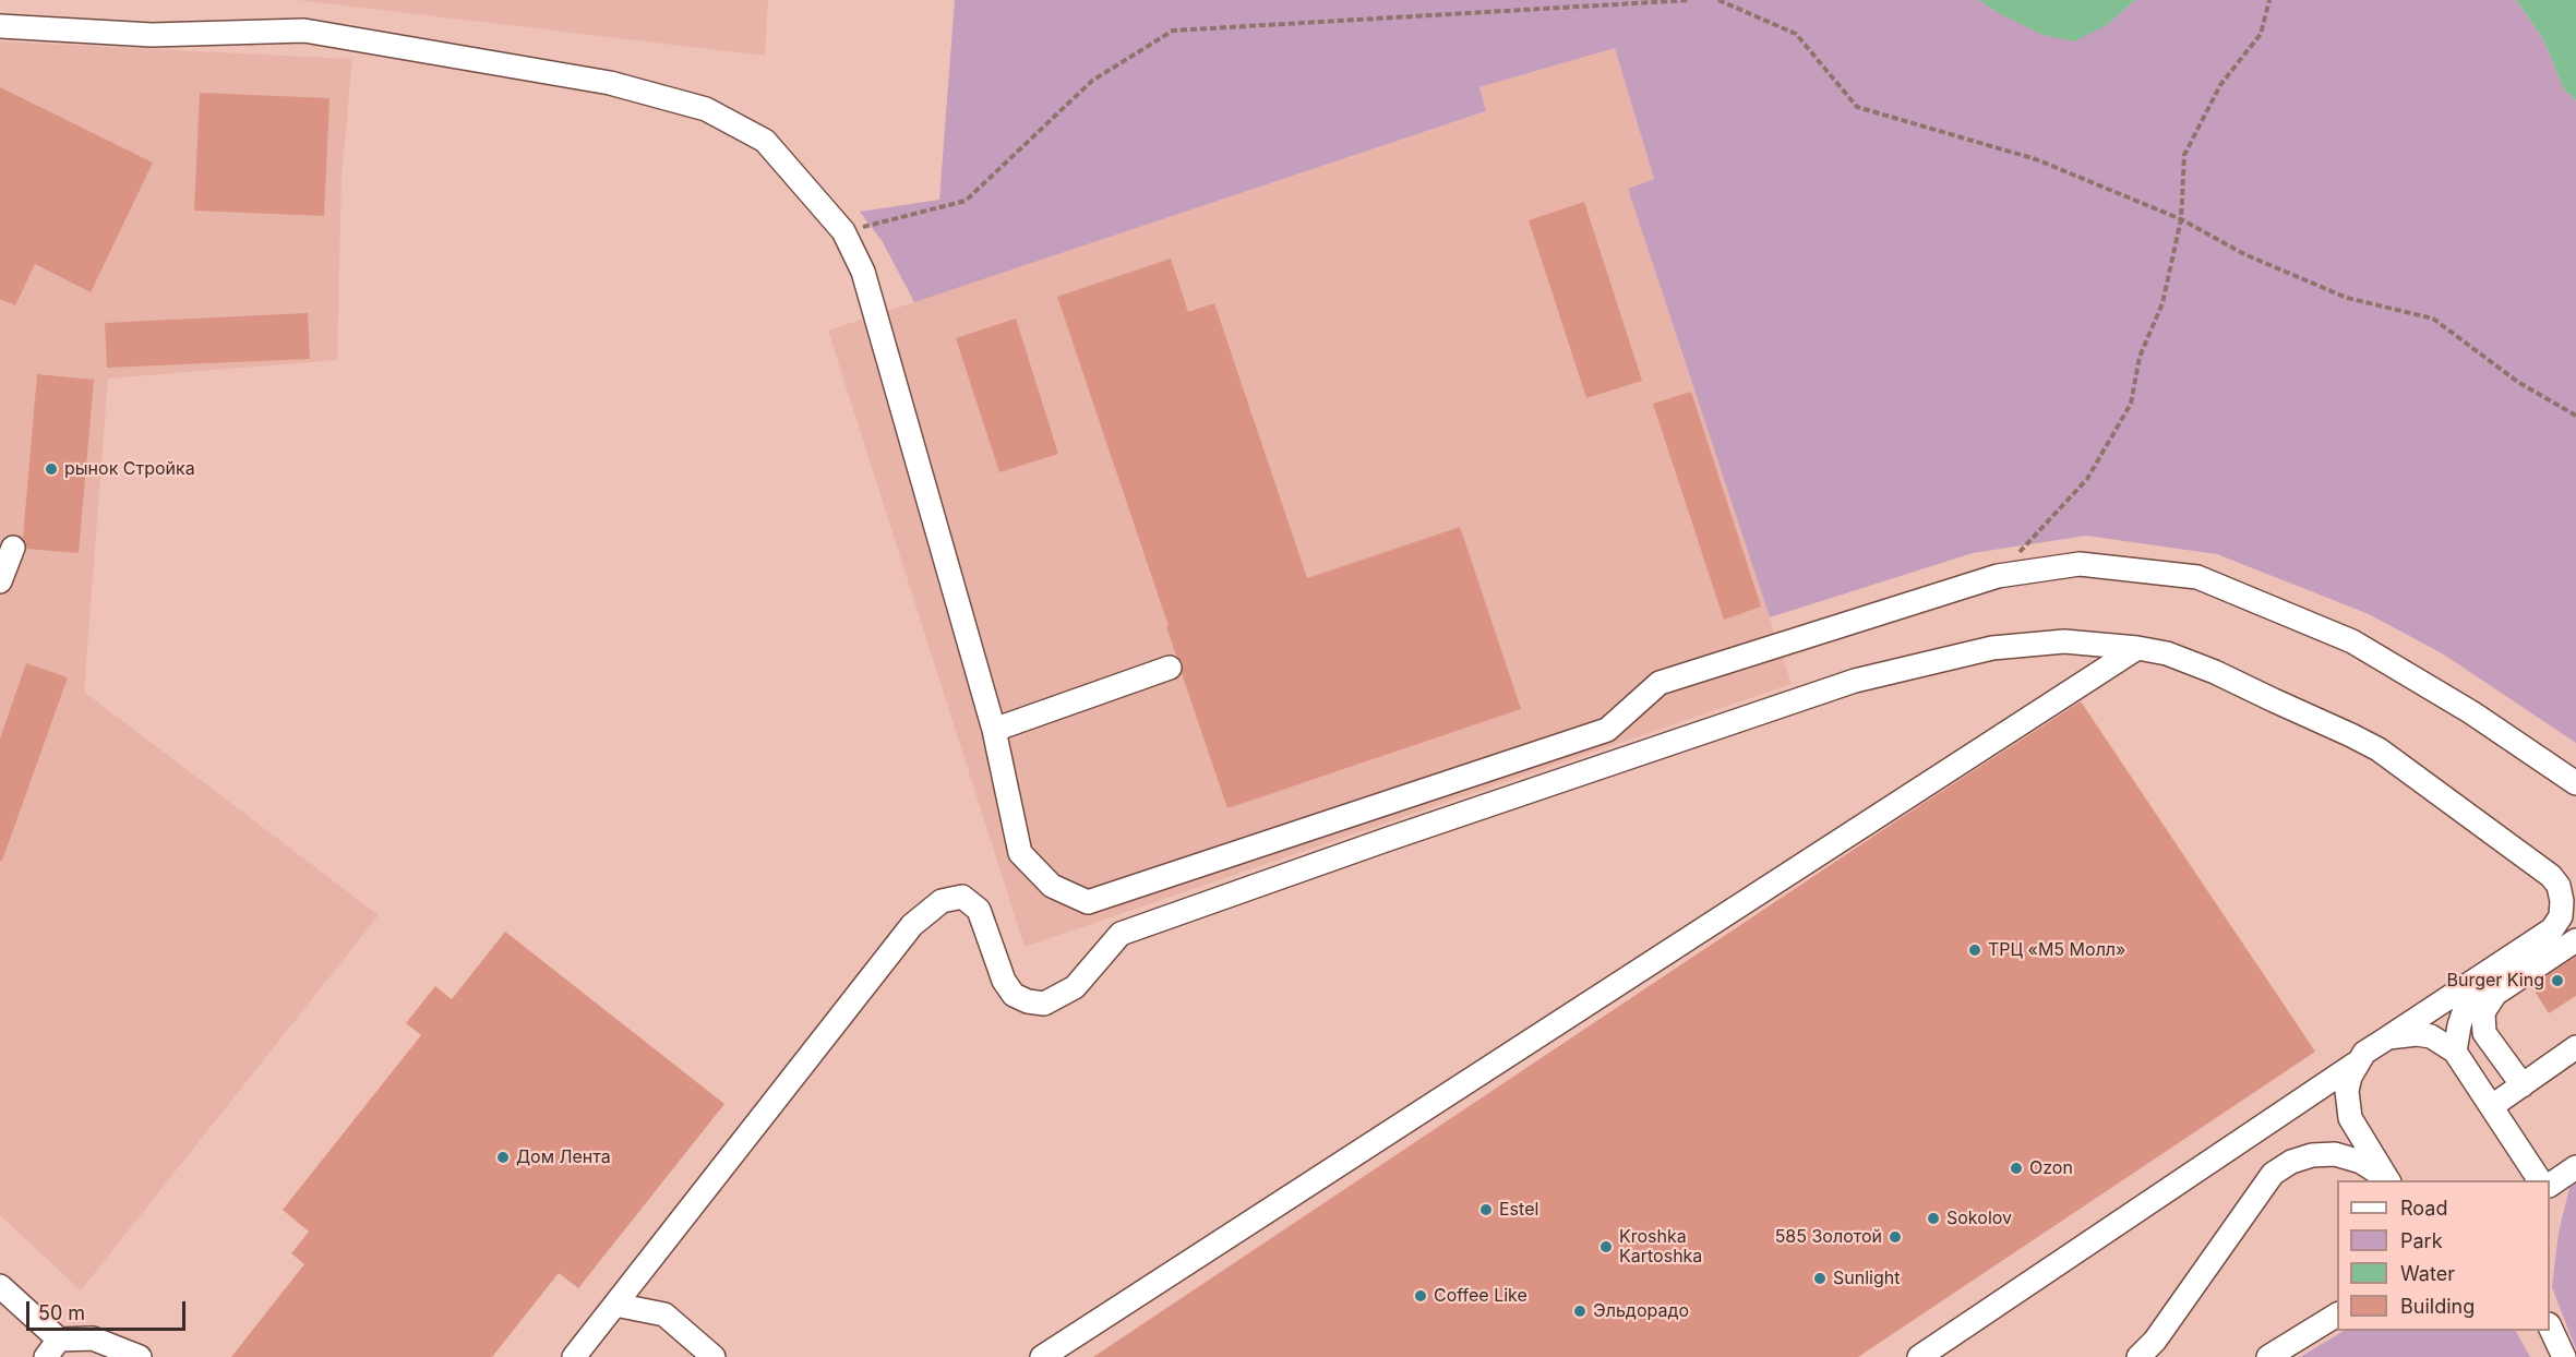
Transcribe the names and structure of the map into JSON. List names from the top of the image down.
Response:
{
  "places": [
    "рынок Стройка",
    "ТРЦ «М5 Молл»",
    "Burger King",
    "Дом Лента",
    "Ozon",
    "Estel",
    "Sokolov",
    "585 Золотой",
    "Kroshka Kartoshka",
    "Sunlight",
    "Coffee Like",
    "Эльдорадо"
  ],
  "legend": [
    "Road",
    "Park",
    "Water",
    "Building"
  ],
  "scale_bar": "50 m"
}
